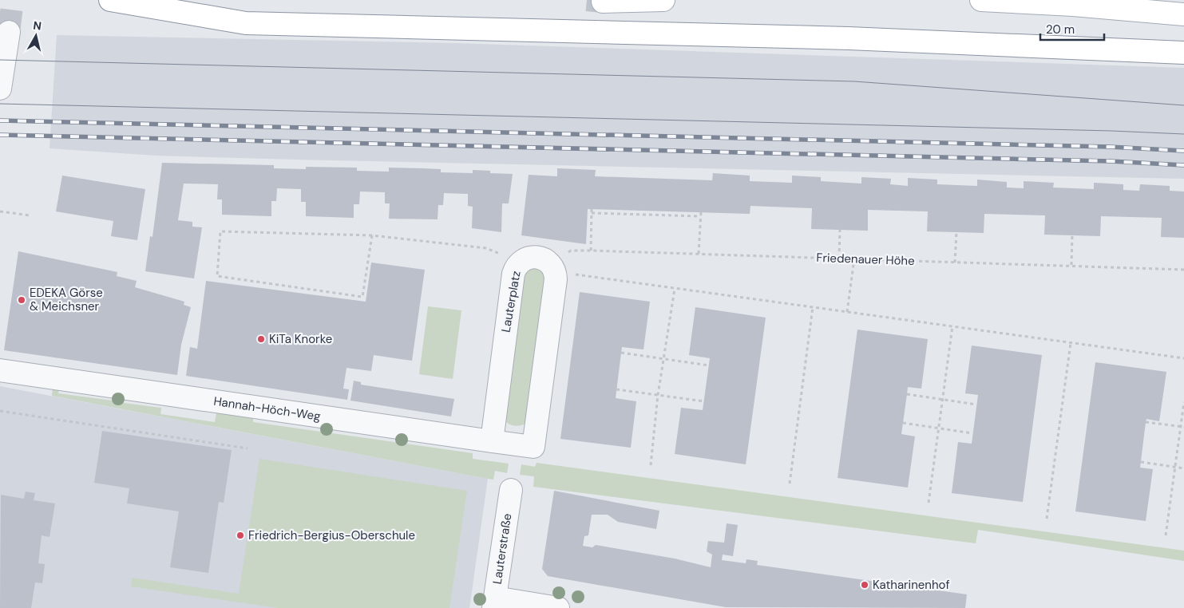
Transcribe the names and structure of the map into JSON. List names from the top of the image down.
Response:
{
  "streets": {
    "street": ["Lauterplatz", "Hannah-Höch-Weg", "Lauterstraße"],
    "path": ["Friedenauer Höhe"]
  },
  "crossings": [
    ["Friedenauer Höhe", "Lauterplatz"],
    ["Friedenauer Höhe", "Hannah-Höch-Weg"],
    ["Lauterplatz", "Hannah-Höch-Weg"]
  ],
  "places": [
    "EDEKA Görse & Meichsner",
    "KiTa Knorke",
    "Friedrich-Bergius-Oberschule",
    "Katharinenhof"
  ],
  "scale_bar": "20 m",
  "north": "top"
}
